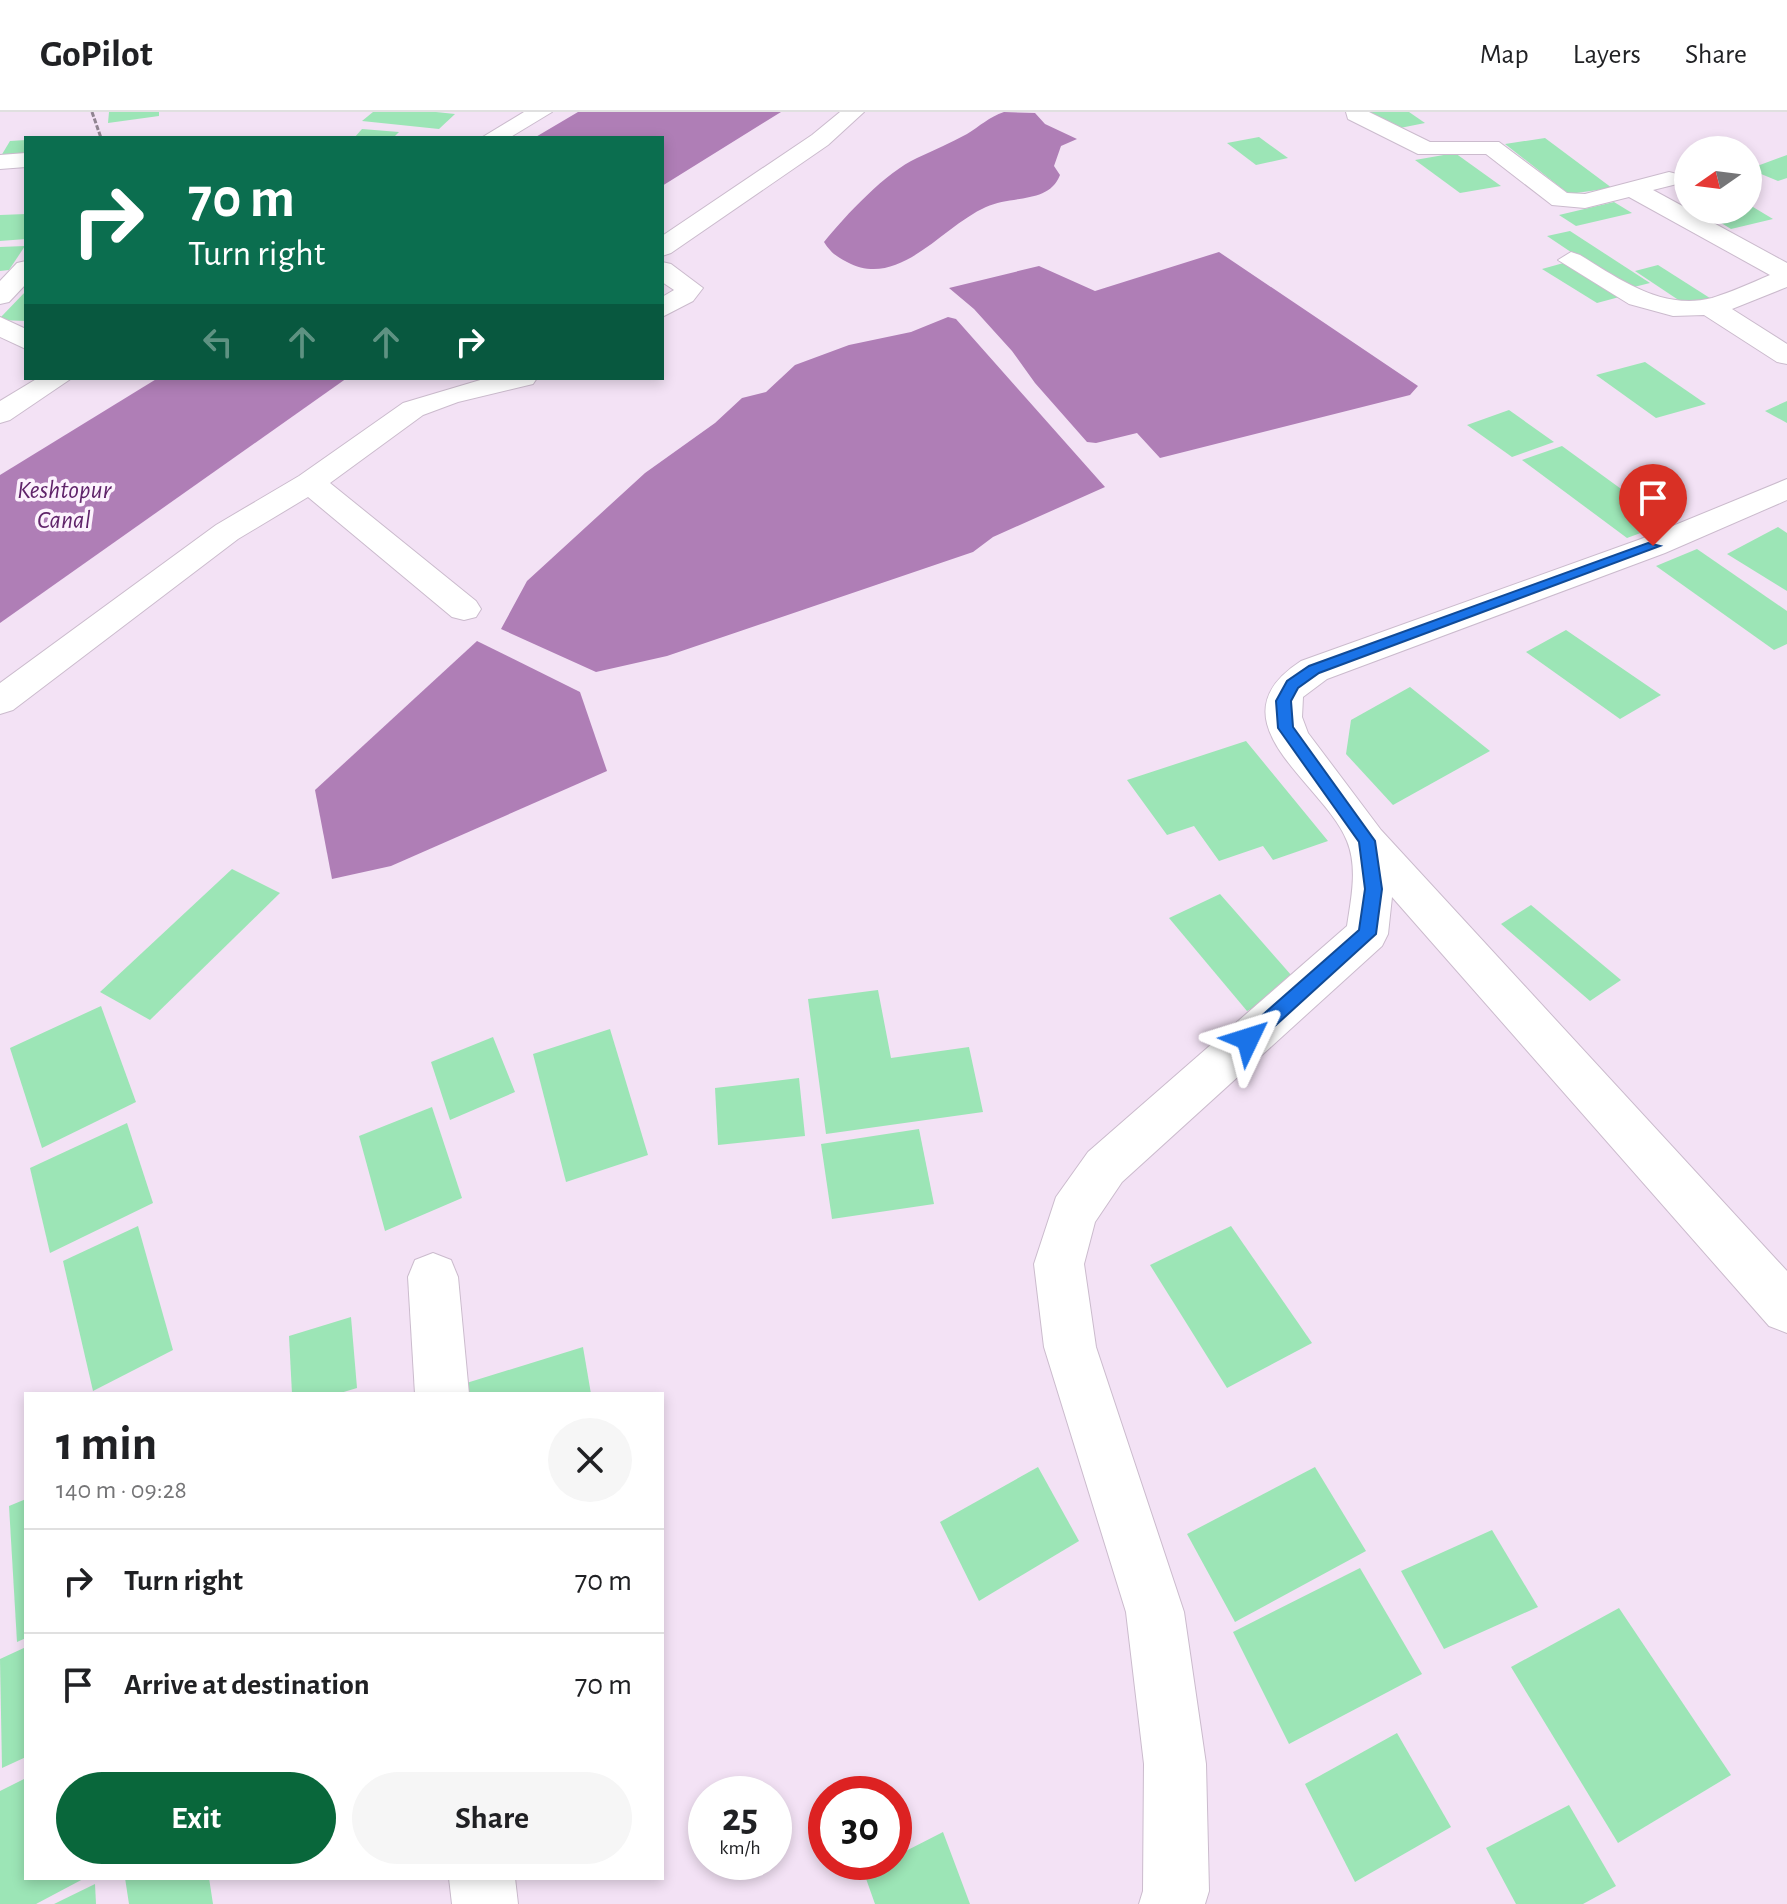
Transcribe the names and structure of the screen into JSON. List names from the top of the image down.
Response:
{
  "water": ["Keshtopur Canal"],
  "north": "left",
  "page": {
    "header": "GoPilot",
    "nav": ["Map", "Layers", "Share"],
    "turn": ["70 m", "Turn right"],
    "heading": ["1 min", "140 m · 09:28"],
    "list": [
      {
        "name": "Turn right",
        "value": "70 m"
      },
      {
        "name": "Arrive at destination",
        "value": "70 m"
      }
    ],
    "buttons": ["Exit", "Share"],
    "speed": "25 km/h",
    "limit": "30"
  }
}
